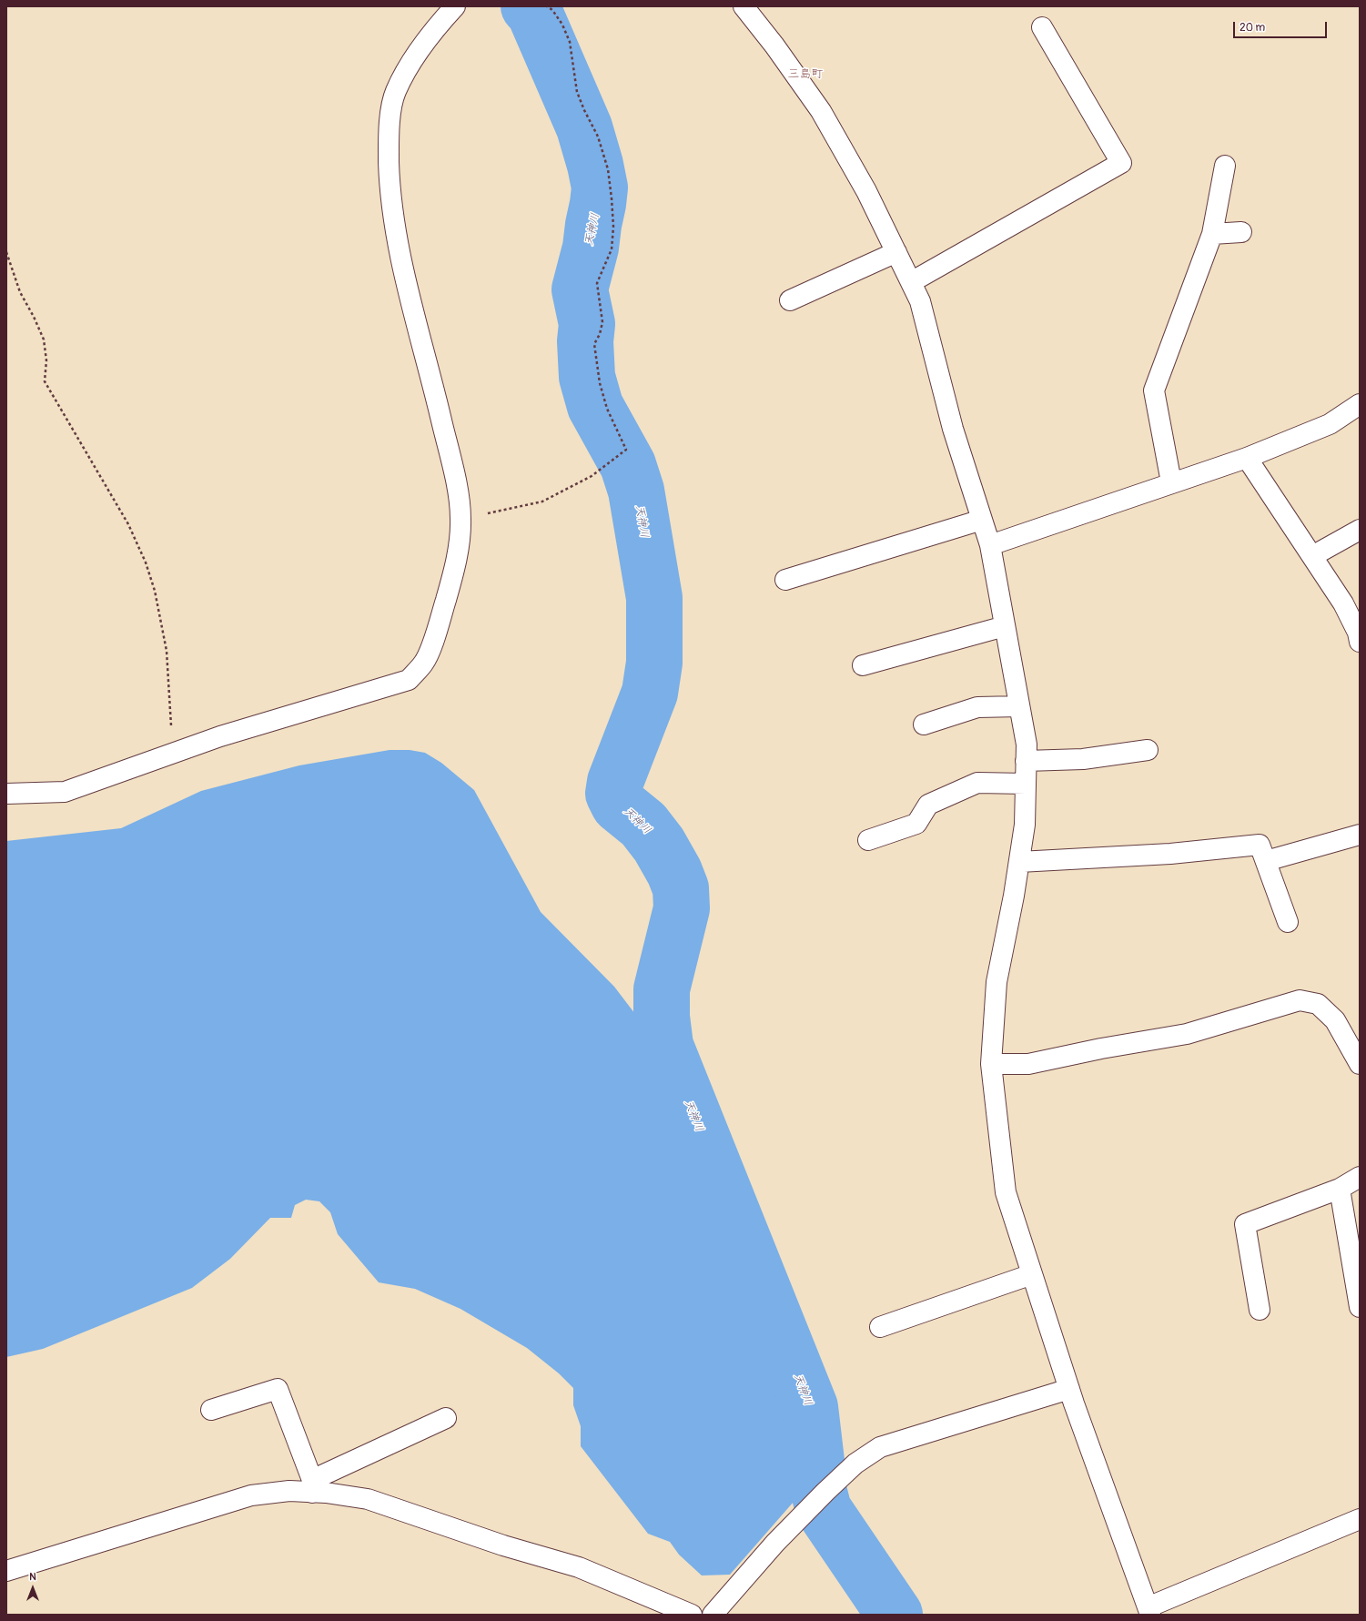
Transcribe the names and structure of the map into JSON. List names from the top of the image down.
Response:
{
  "districts": ["三島町"],
  "water": ["天神川"],
  "scale_bar": "20 m",
  "north": "top"
}
